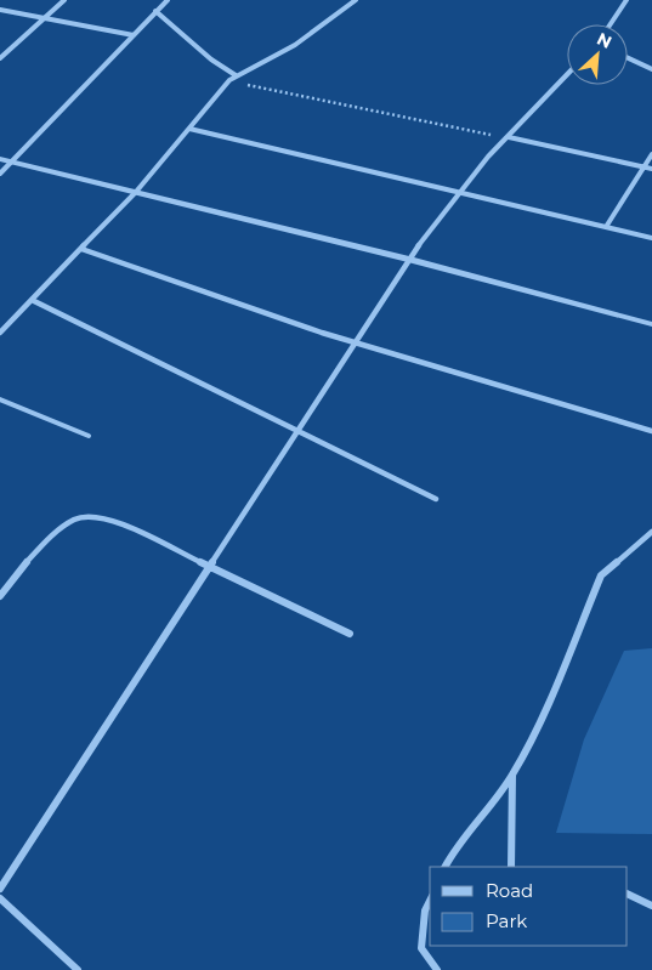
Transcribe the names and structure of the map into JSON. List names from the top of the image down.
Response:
{
  "legend": ["Road", "Park"],
  "north": "top right"
}
